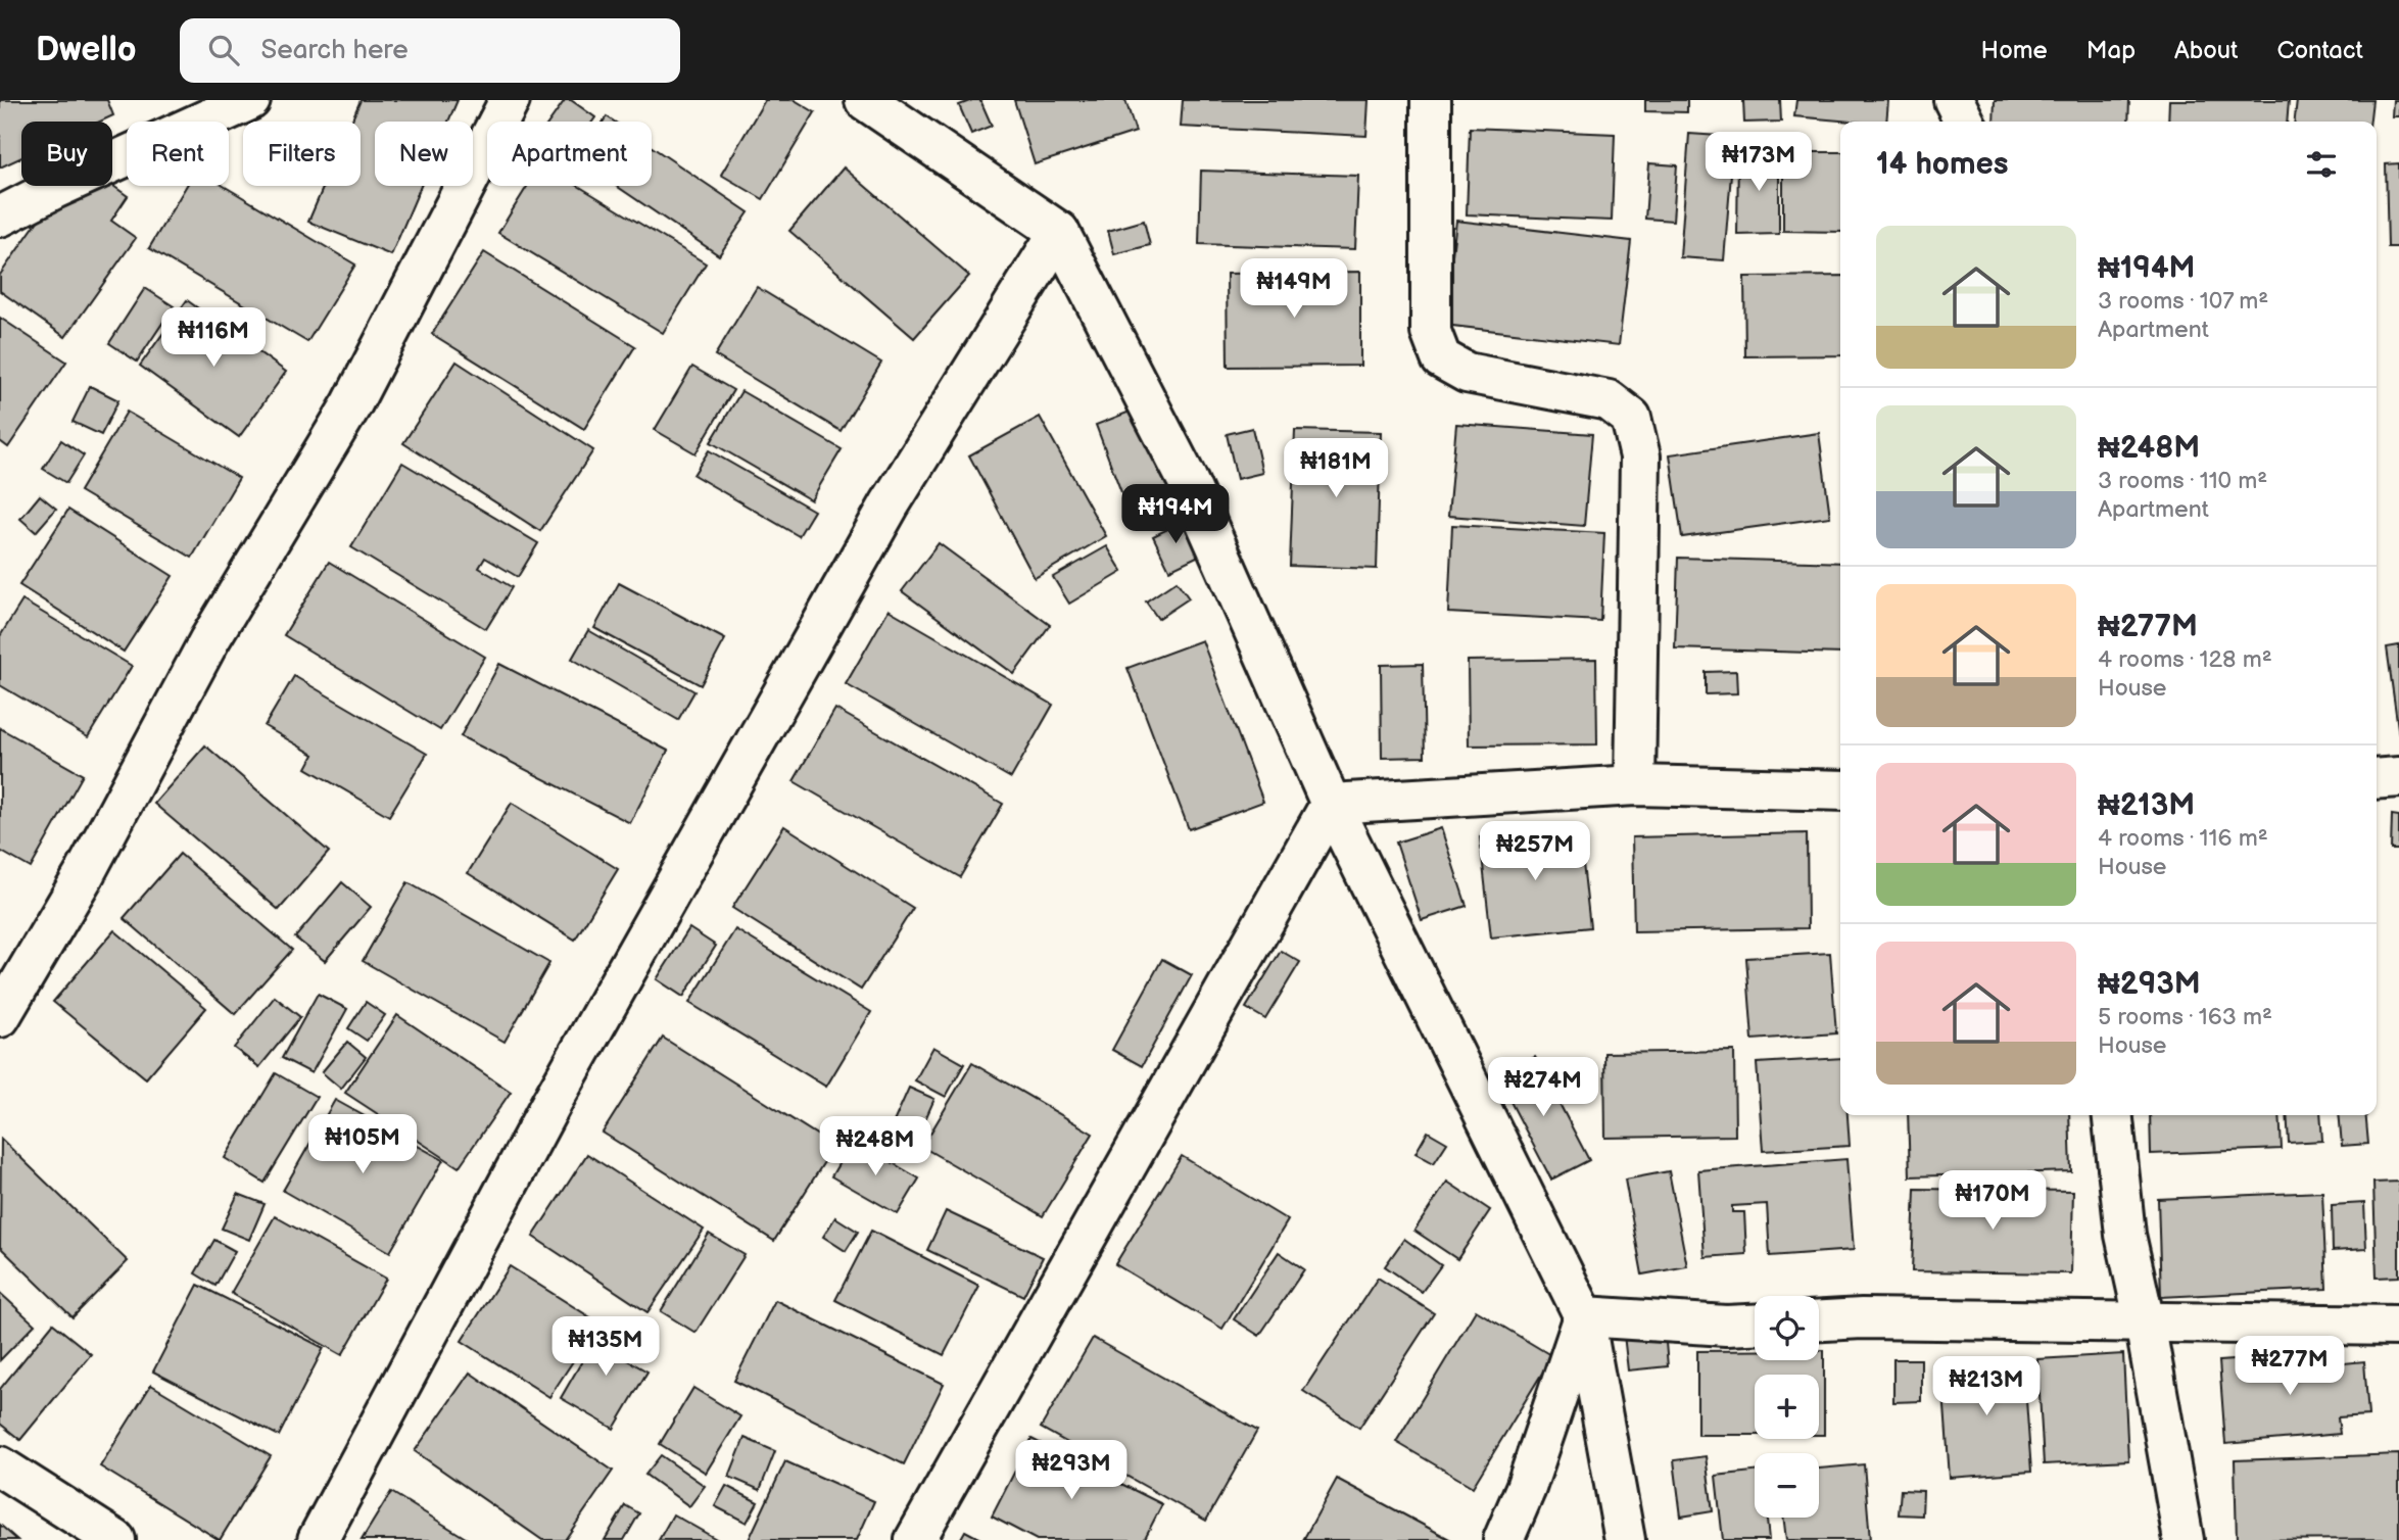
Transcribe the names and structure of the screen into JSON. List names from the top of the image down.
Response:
{
  "page": {
    "header": "Dwello",
    "search": "Search here",
    "nav": [
      "Home",
      "Map",
      "About",
      "Contact"
    ],
    "chip": [
      "Buy",
      "Rent",
      "Filters",
      "New",
      "Apartment"
    ],
    "heading": "14 homes",
    "price": [
      "₦173M",
      "₦149M",
      "₦116M",
      "₦181M",
      "₦194M",
      "₦257M",
      "₦274M",
      "₦105M",
      "₦248M",
      "₦170M",
      "₦135M",
      "₦277M",
      "₦213M",
      "₦293M"
    ],
    "list": [
      {
        "name": "₦194M",
        "note": "3 rooms · 107 m² · Apartment"
      },
      {
        "name": "₦248M",
        "note": "3 rooms · 110 m² · Apartment"
      },
      {
        "name": "₦277M",
        "note": "4 rooms · 128 m² · House"
      },
      {
        "name": "₦213M",
        "note": "4 rooms · 116 m² · House"
      },
      {
        "name": "₦293M",
        "note": "5 rooms · 163 m² · House"
      }
    ],
    "map_buttons": ["+", "−"]
  }
}
